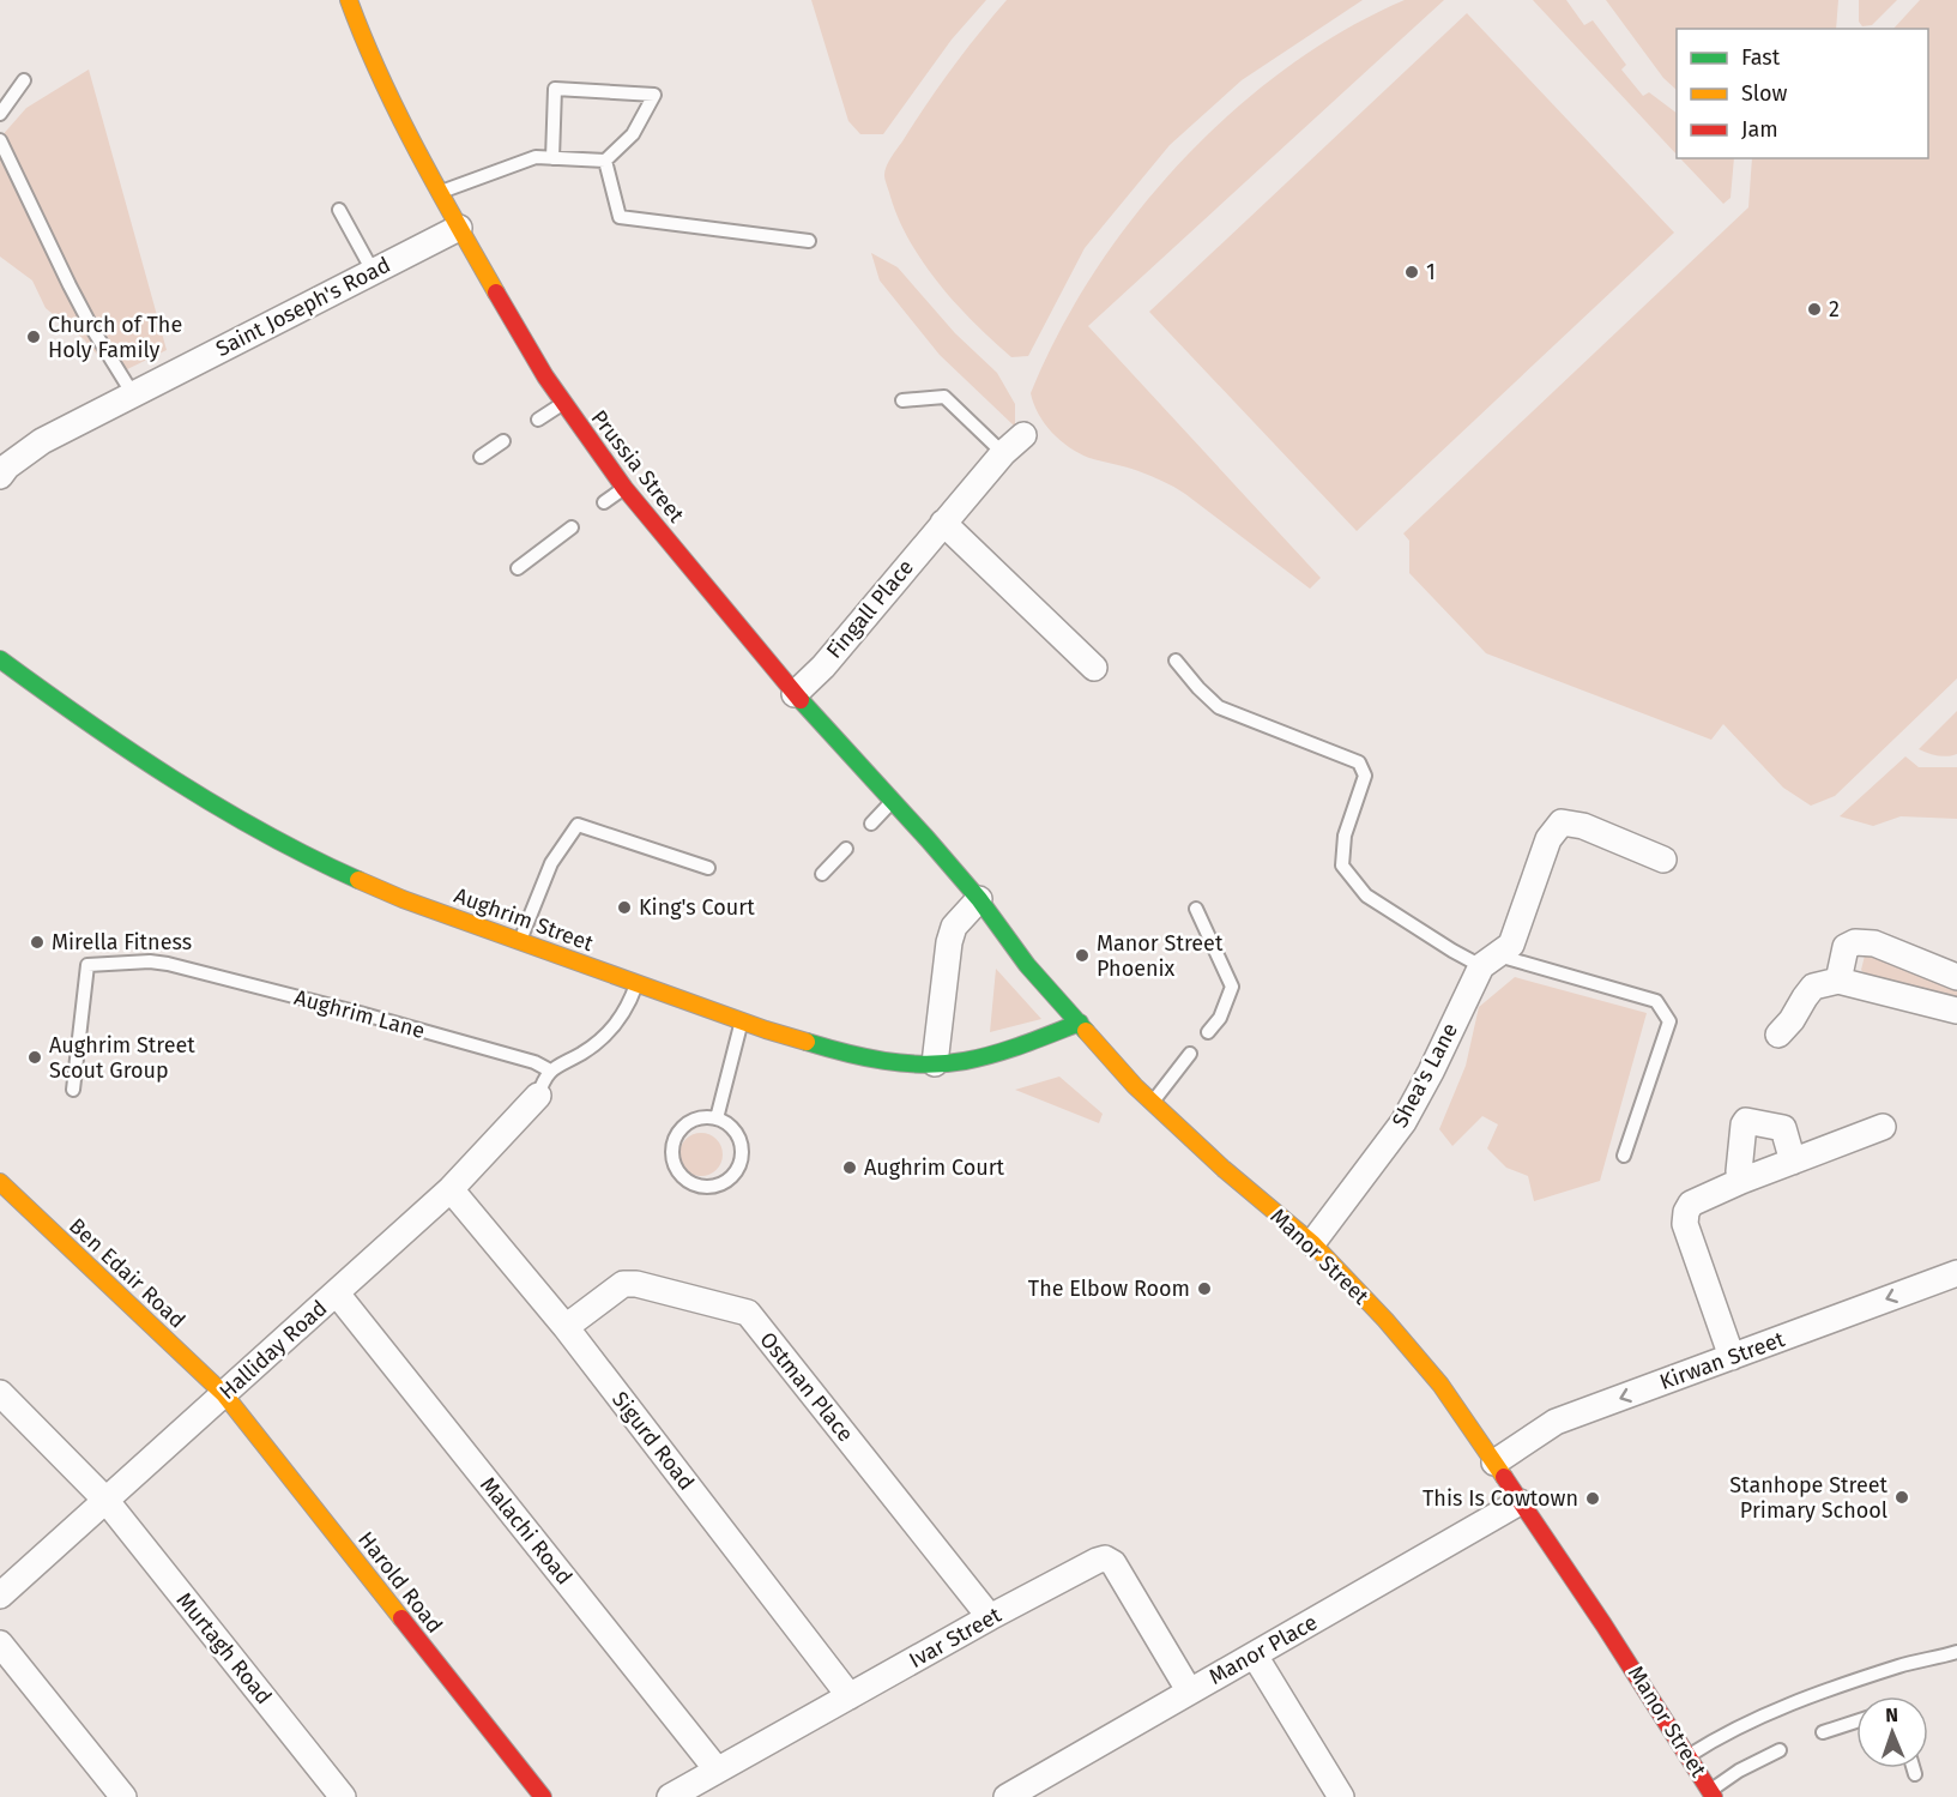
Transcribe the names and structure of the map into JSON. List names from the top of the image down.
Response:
{
  "streets": {
    "main road": [
      "Prussia Street",
      "Aughrim Street",
      "Manor Street",
      "Ben Edair Road",
      "Harold Road"
    ],
    "street": [
      "Saint Joseph's Road",
      "Fingall Place",
      "Shea's Lane",
      "Halliday Road",
      "Kirwan Street",
      "Ostman Place",
      "Sigurd Road",
      "Malachi Road",
      "Ivar Street",
      "Murtagh Road",
      "Manor Place"
    ],
    "lane": ["Aughrim Lane"]
  },
  "crossings": [
    ["Saint Joseph's Road", "Prussia Street"],
    ["Prussia Street", "Fingall Place"],
    ["Prussia Street", "Manor Street"],
    ["Aughrim Street", "Manor Street"],
    ["Shea's Lane", "Manor Street"],
    ["Manor Street", "Kirwan Street"],
    ["Manor Street", "Manor Place"],
    ["Ben Edair Road", "Halliday Road"],
    ["Ben Edair Road", "Harold Road"],
    ["Halliday Road", "Sigurd Road"],
    ["Halliday Road", "Malachi Road"],
    ["Halliday Road", "Harold Road"],
    ["Halliday Road", "Murtagh Road"],
    ["Ostman Place", "Sigurd Road"],
    ["Ostman Place", "Ivar Street"],
    ["Sigurd Road", "Ivar Street"],
    ["Malachi Road", "Ivar Street"],
    ["Ivar Street", "Manor Place"]
  ],
  "places": [
    "1",
    "2",
    "Church of The Holy Family",
    "King's Court",
    "Mirella Fitness",
    "Manor Street Phoenix",
    "Aughrim Street Scout Group",
    "Aughrim Court",
    "The Elbow Room",
    "Stanhope Street Primary School",
    "This Is Cowtown"
  ],
  "legend": ["Fast", "Slow", "Jam"],
  "north": "top"
}
